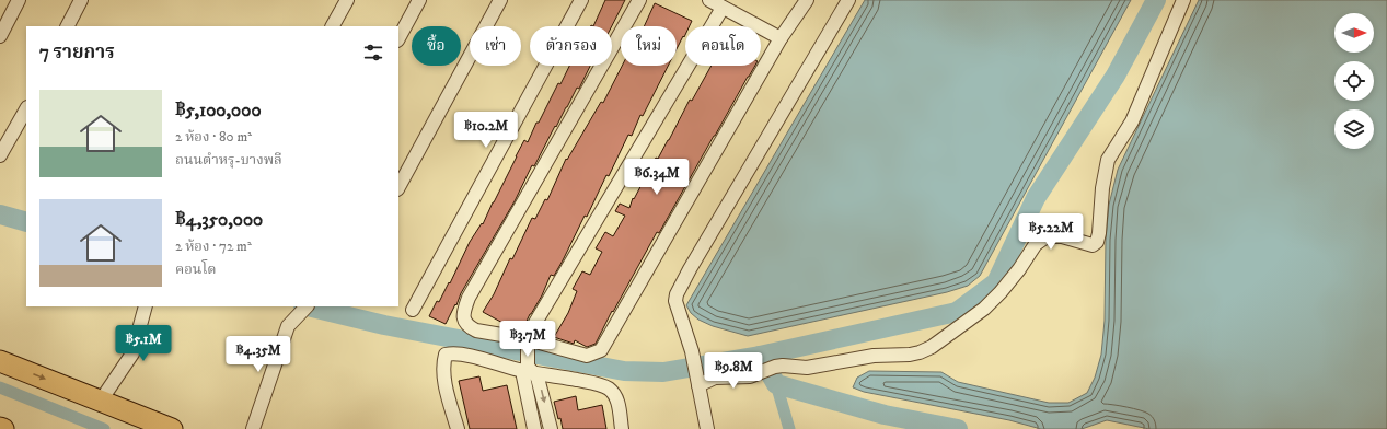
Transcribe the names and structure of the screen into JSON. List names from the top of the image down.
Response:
{
  "north": "right",
  "page": {
    "chip": [
      "ซื้อ",
      "เช่า",
      "ตัวกรอง",
      "ใหม่",
      "คอนโด"
    ],
    "heading": "7 รายการ",
    "list": [
      {
        "name": "฿5,100,000",
        "note": "2 ห้อง · 80 m² · ถนนตำหรุ-บางพลี"
      },
      {
        "name": "฿4,350,000",
        "note": "2 ห้อง · 72 m² · คอนโด"
      }
    ],
    "price": [
      "฿10.2M",
      "฿6.34M",
      "฿5.22M",
      "฿3.7M",
      "฿5.1M",
      "฿4.35M",
      "฿9.8M"
    ]
  }
}
